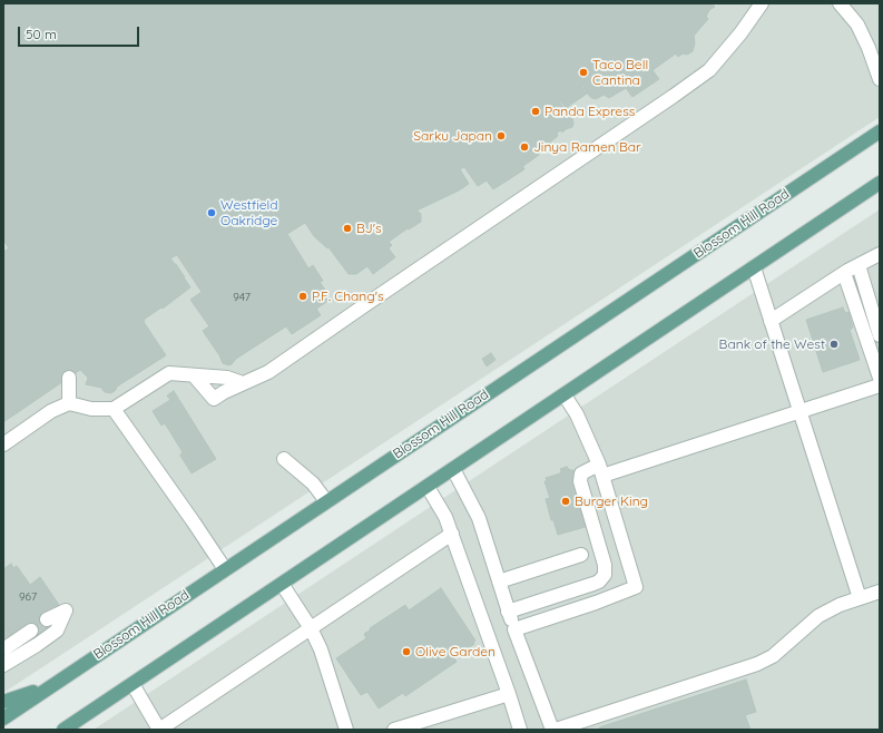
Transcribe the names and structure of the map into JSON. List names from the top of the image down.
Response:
{
  "streets": {
    "main road": ["Blossom Hill Road"]
  },
  "places": [
    "Taco Bell Cantina",
    "Panda Express",
    "Sarku Japan",
    "Jinya Ramen Bar",
    "Westfield Oakridge",
    "BJ's",
    "P.F. Chang's",
    "Bank of the West",
    "Burger King",
    "Olive Garden"
  ],
  "house_numbers": ["947", "967"],
  "scale_bar": "50 m"
}
